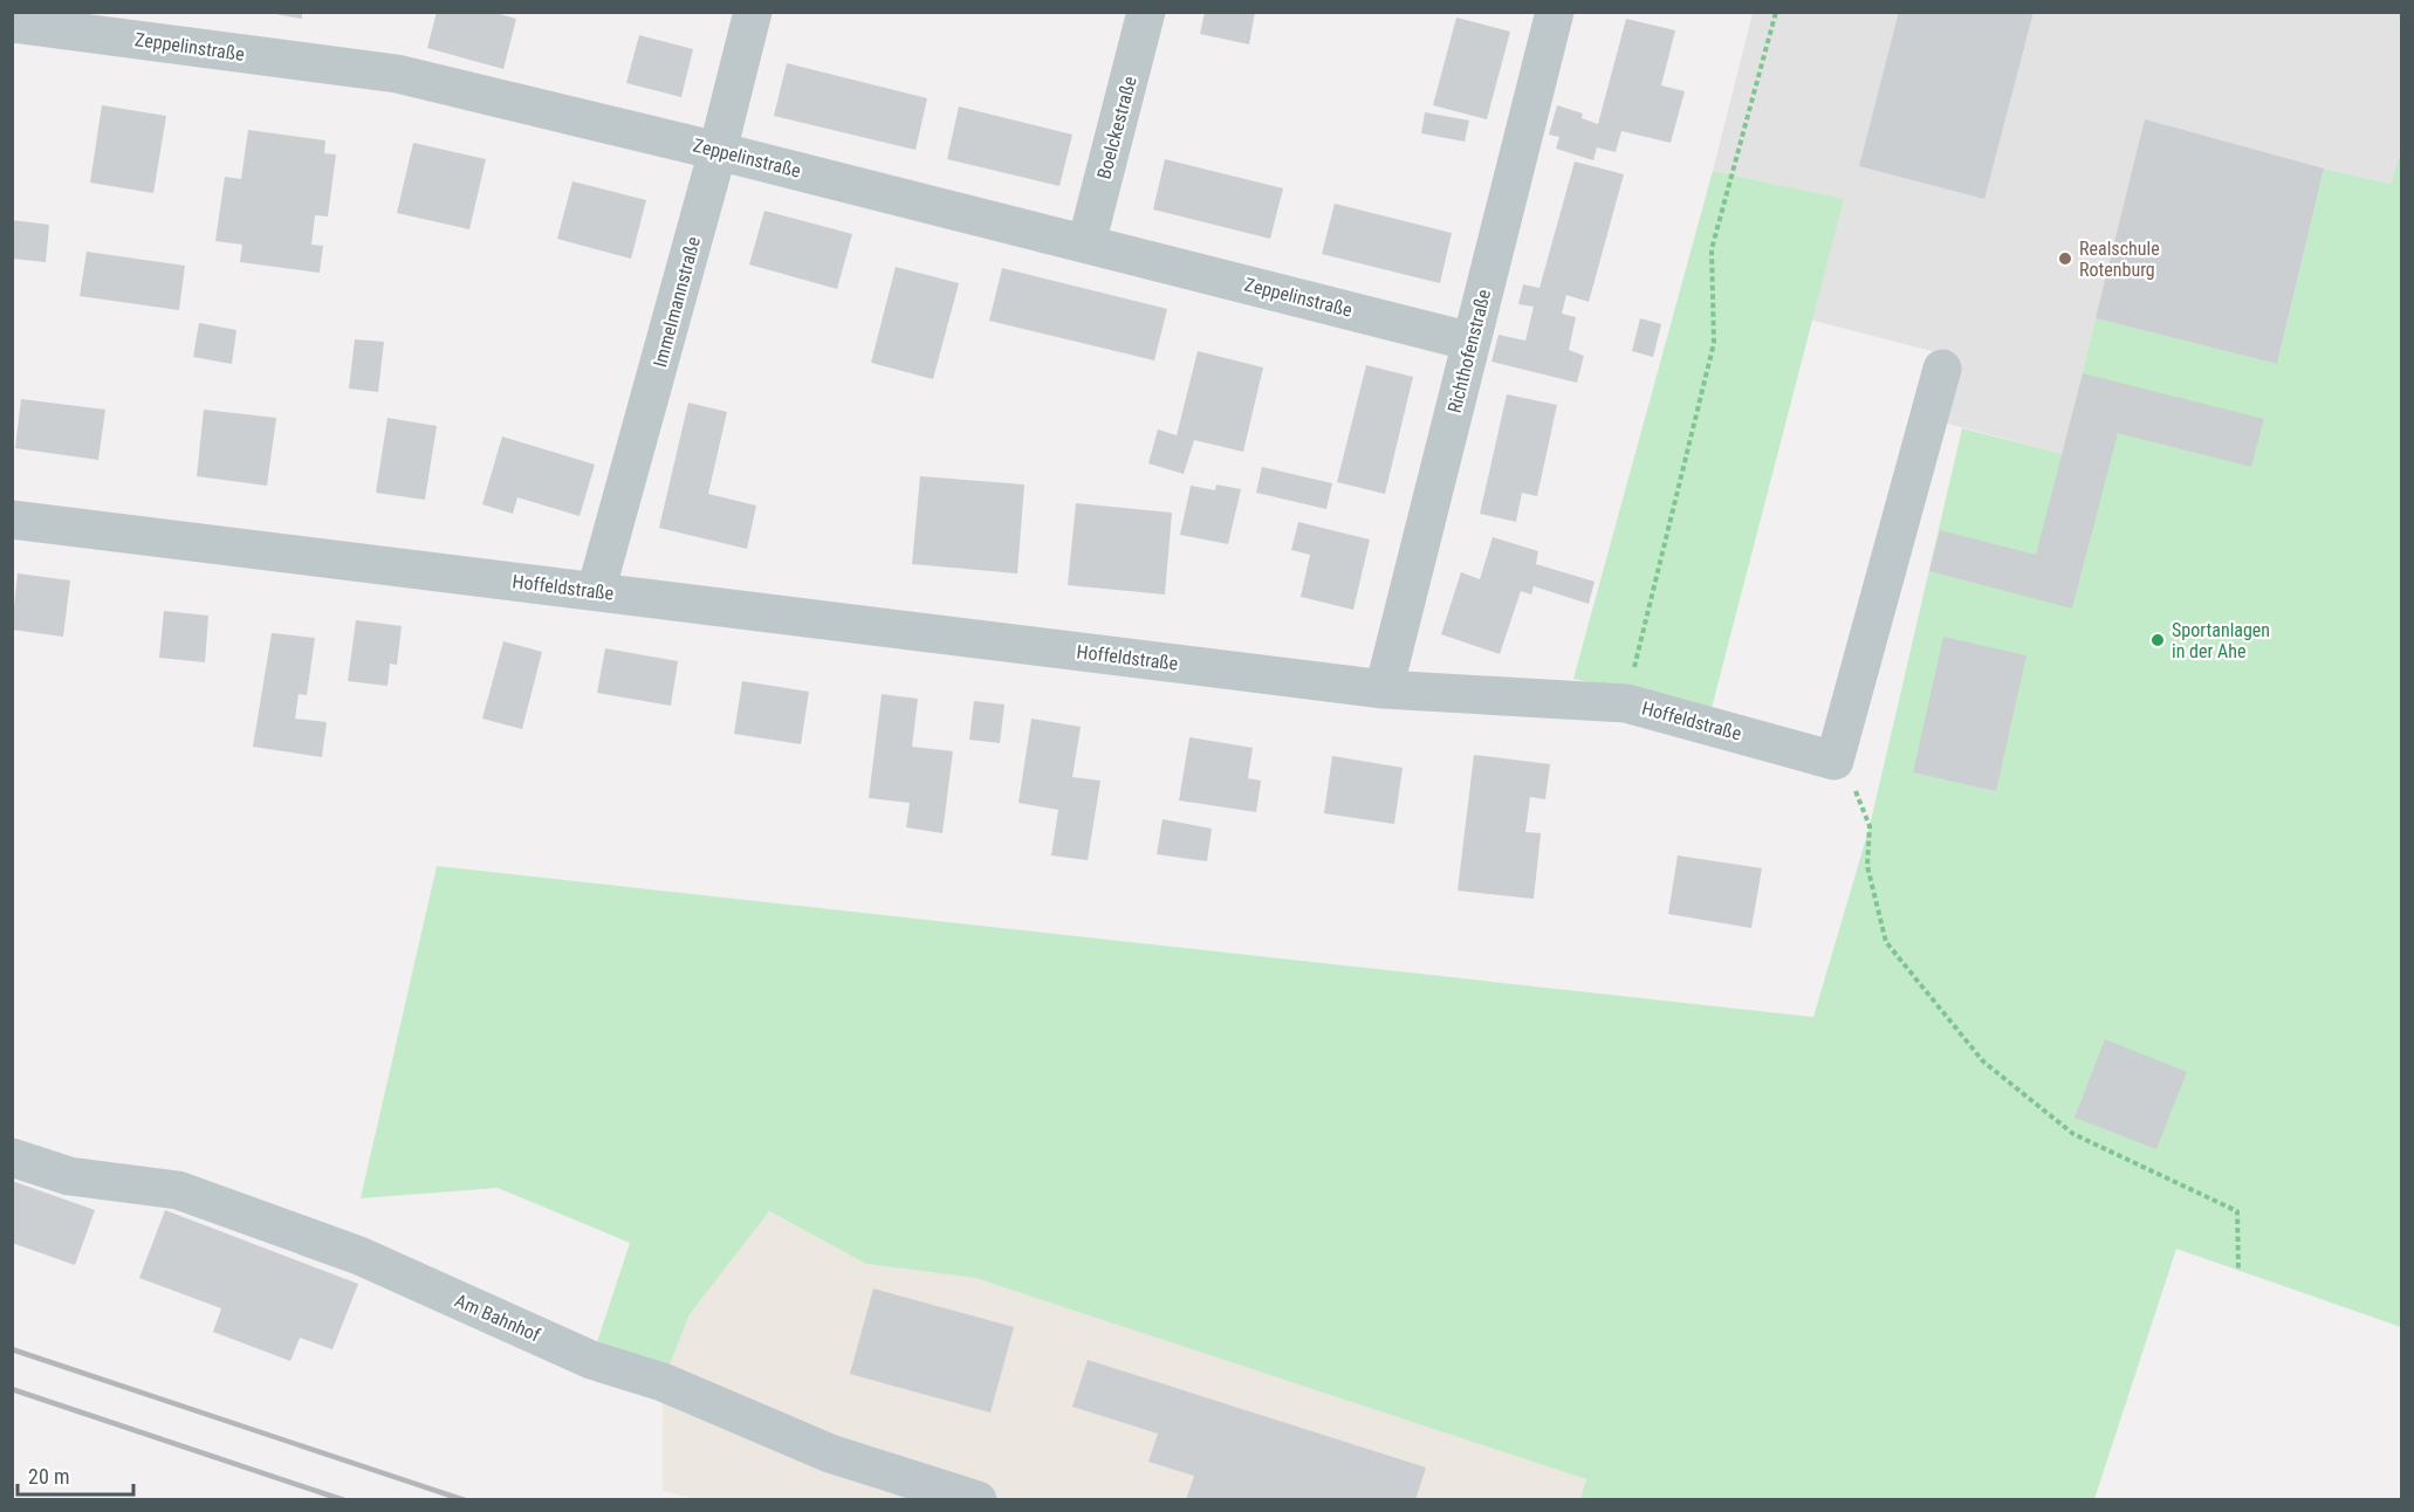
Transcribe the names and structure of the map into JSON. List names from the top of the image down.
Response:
{
  "streets": {
    "street": [
      "Zeppelinstraße",
      "Boelckestraße",
      "Immelmannstraße",
      "Richthofenstraße",
      "Hoffeldstraße",
      "Am Bahnhof"
    ]
  },
  "crossings": [
    ["Zeppelinstraße", "Boelckestraße"],
    ["Zeppelinstraße", "Immelmannstraße"],
    ["Zeppelinstraße", "Richthofenstraße"],
    ["Immelmannstraße", "Hoffeldstraße"],
    ["Richthofenstraße", "Hoffeldstraße"]
  ],
  "places": ["Realschule Rotenburg", "Sportanlagen in der Ahe"],
  "scale_bar": "20 m"
}
